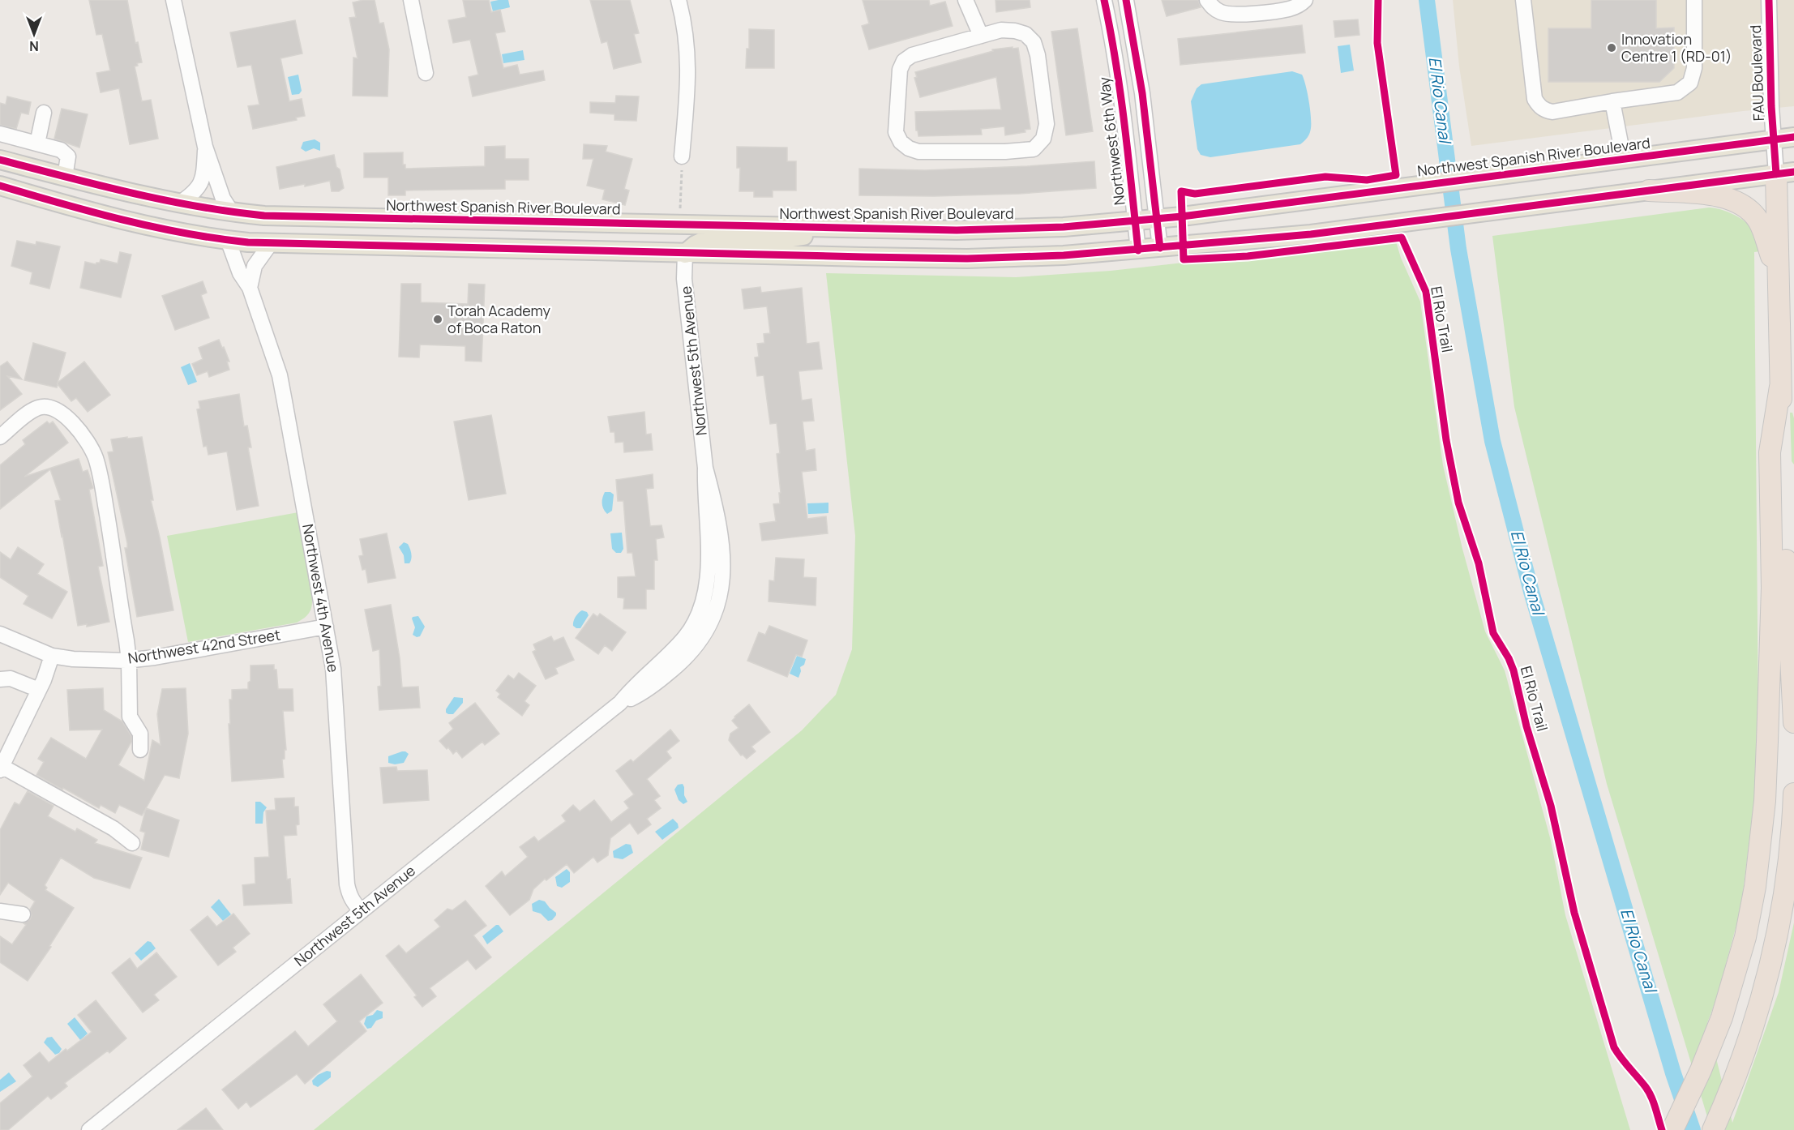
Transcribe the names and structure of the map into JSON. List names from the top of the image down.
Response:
{
  "streets": {
    "main road": ["Northwest Spanish River Boulevard"],
    "street": [
      "FAU Boulevard",
      "Northwest 6th Way",
      "Northwest 5th Avenue",
      "Northwest 4th Avenue",
      "Northwest 42nd Street"
    ],
    "cycle path": ["El Rio Trail"]
  },
  "crossings": [
    ["FAU Boulevard", "Northwest Spanish River Boulevard"],
    ["Northwest 6th Way", "Northwest Spanish River Boulevard"],
    ["Northwest 5th Avenue", "Northwest 4th Avenue"],
    ["Northwest 4th Avenue", "Northwest 42nd Street"]
  ],
  "water": ["El Rio Canal"],
  "places": ["Innovation Centre 1 (RD-01)", "Torah Academy of Boca Raton"],
  "north": "bottom"
}
